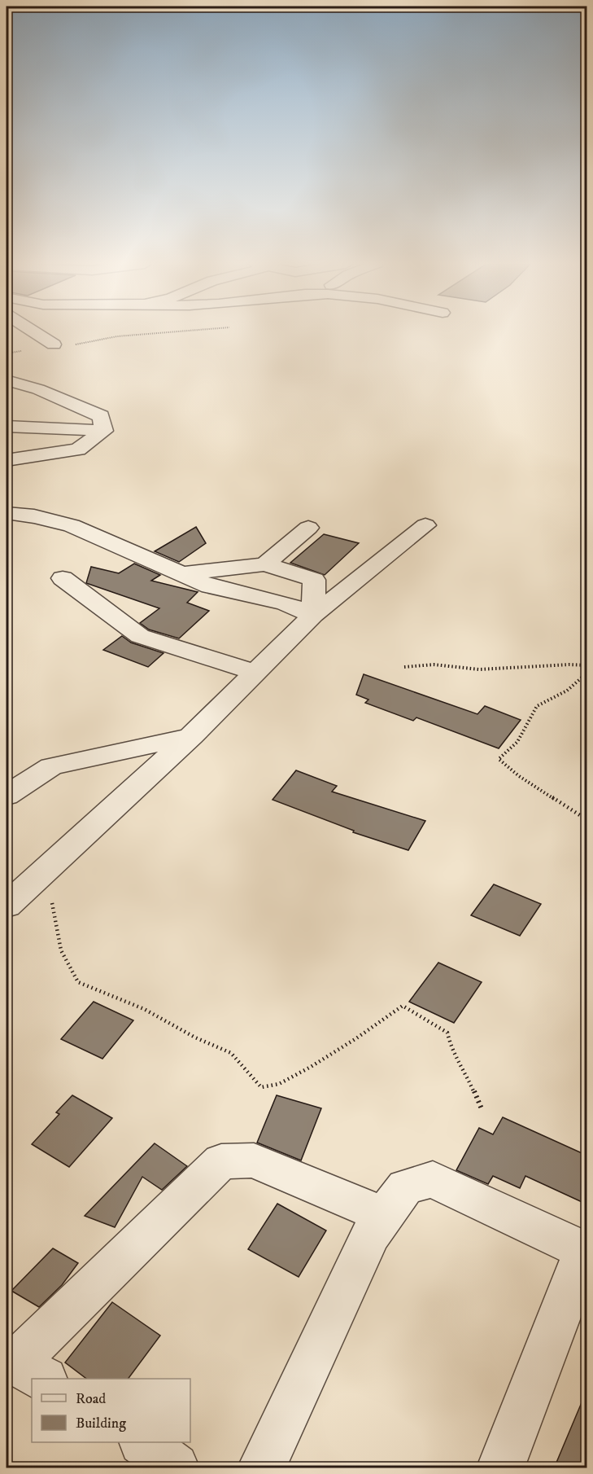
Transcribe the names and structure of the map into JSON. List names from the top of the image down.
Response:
{
  "legend": ["Road", "Building"]
}
